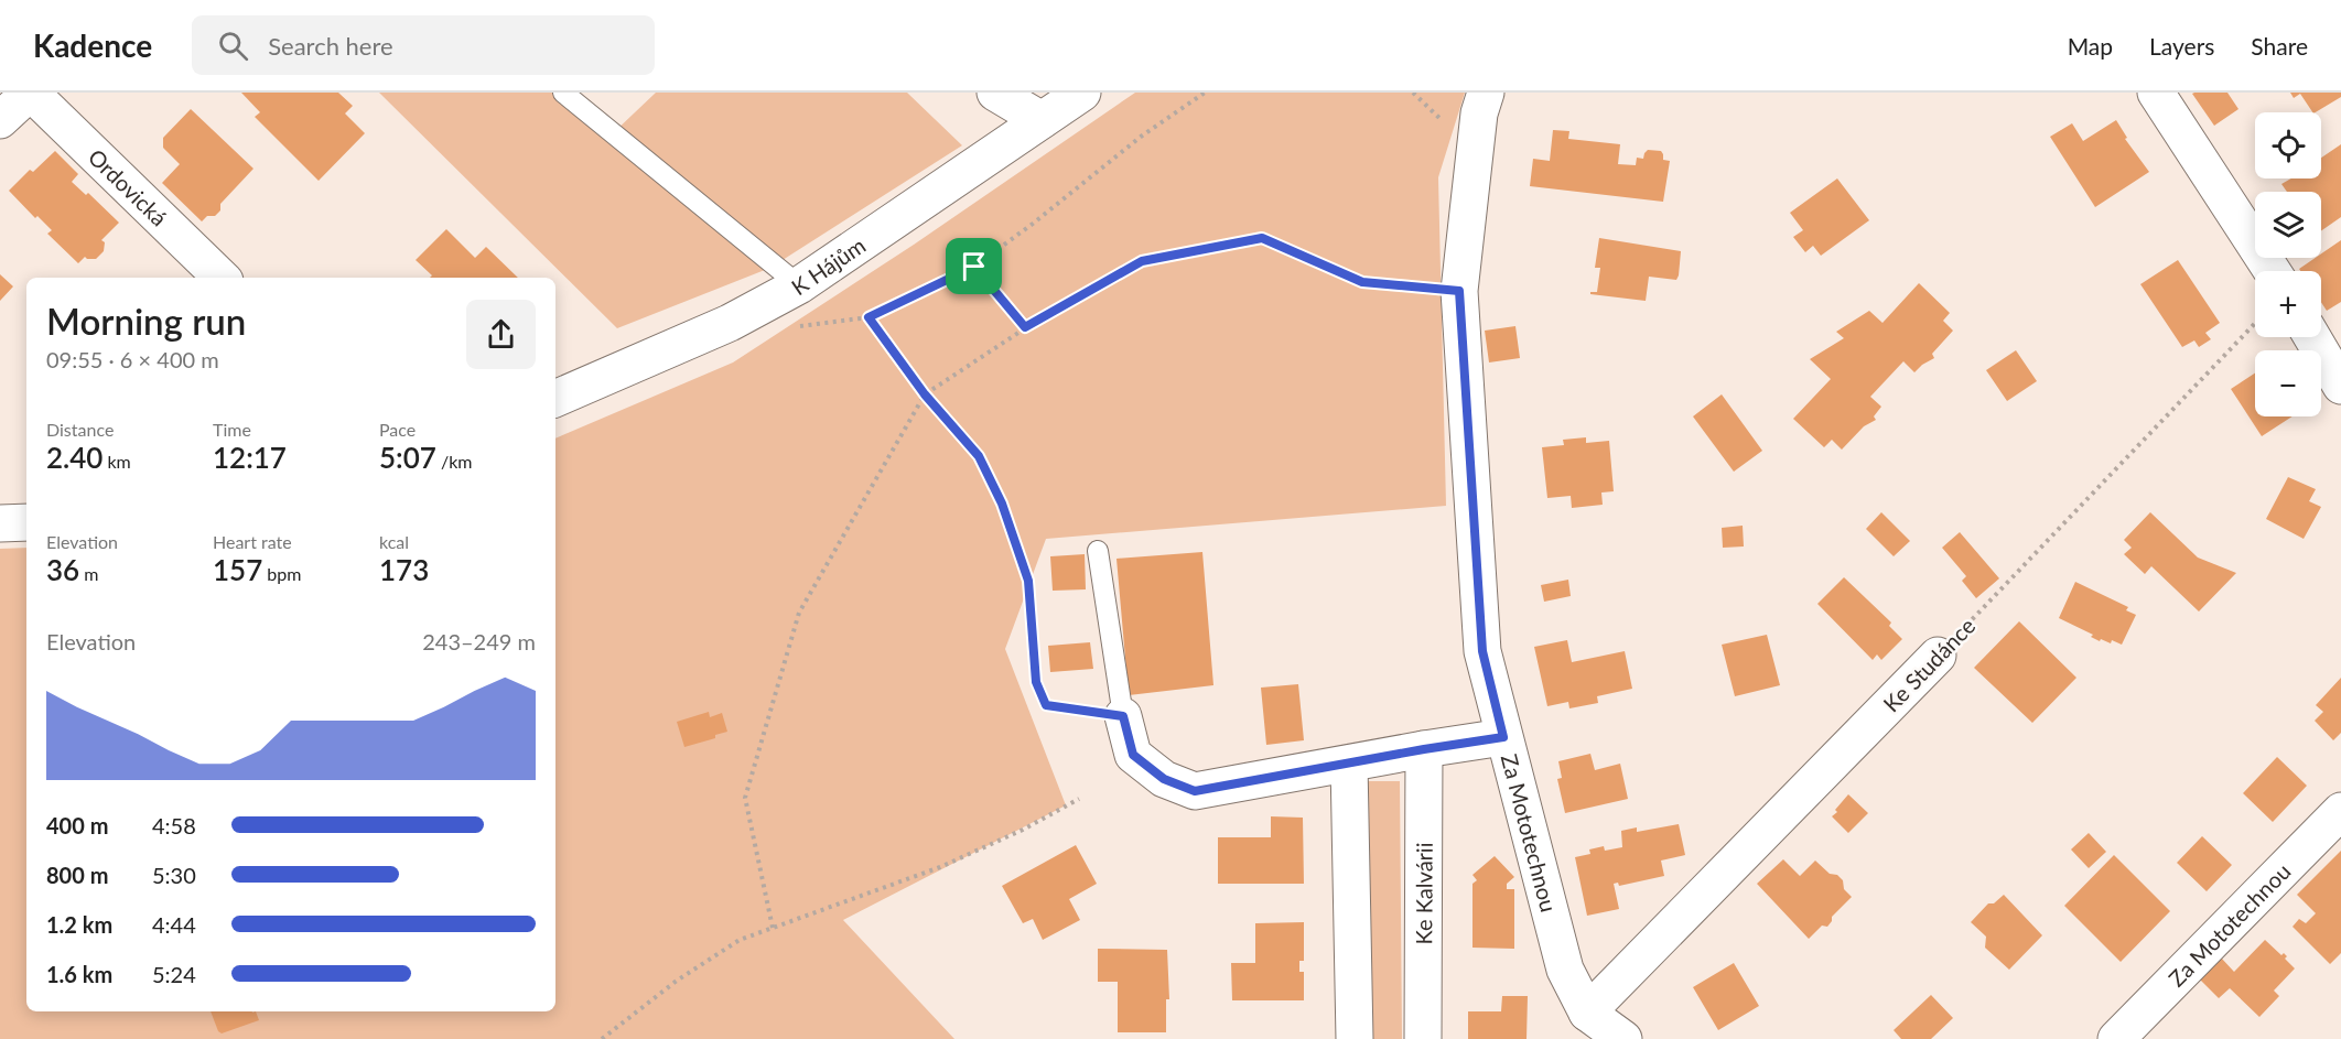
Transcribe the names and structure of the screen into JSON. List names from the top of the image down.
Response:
{
  "streets": {
    "street": [
      "Ordovická",
      "K Hájům",
      "Ke Studánce",
      "Za Mototechnou",
      "Ke Kalvárii"
    ]
  },
  "crossings": [
    ["Ke Studánce", "Za Mototechnou"]
  ],
  "page": {
    "header": "Kadence",
    "search": "Search here",
    "nav": ["Map", "Layers", "Share"],
    "map_buttons": ["+", "−"],
    "heading": ["Morning run", "09:55 · 6 × 400 m"],
    "stats": [
      ["Distance", "2.40 km"],
      ["Time", "12:17"],
      ["Pace", "5:07 /km"],
      ["Elevation", "36 m"],
      ["Heart rate", "157 bpm"],
      ["kcal", "173"]
    ],
    "chart": ["Elevation", "243–249 m"],
    "list": [
      {
        "name": "400 m",
        "note": "4:58"
      },
      {
        "name": "800 m",
        "note": "5:30"
      },
      {
        "name": "1.2 km",
        "note": "4:44"
      },
      {
        "name": "1.6 km",
        "note": "5:24"
      }
    ]
  }
}
